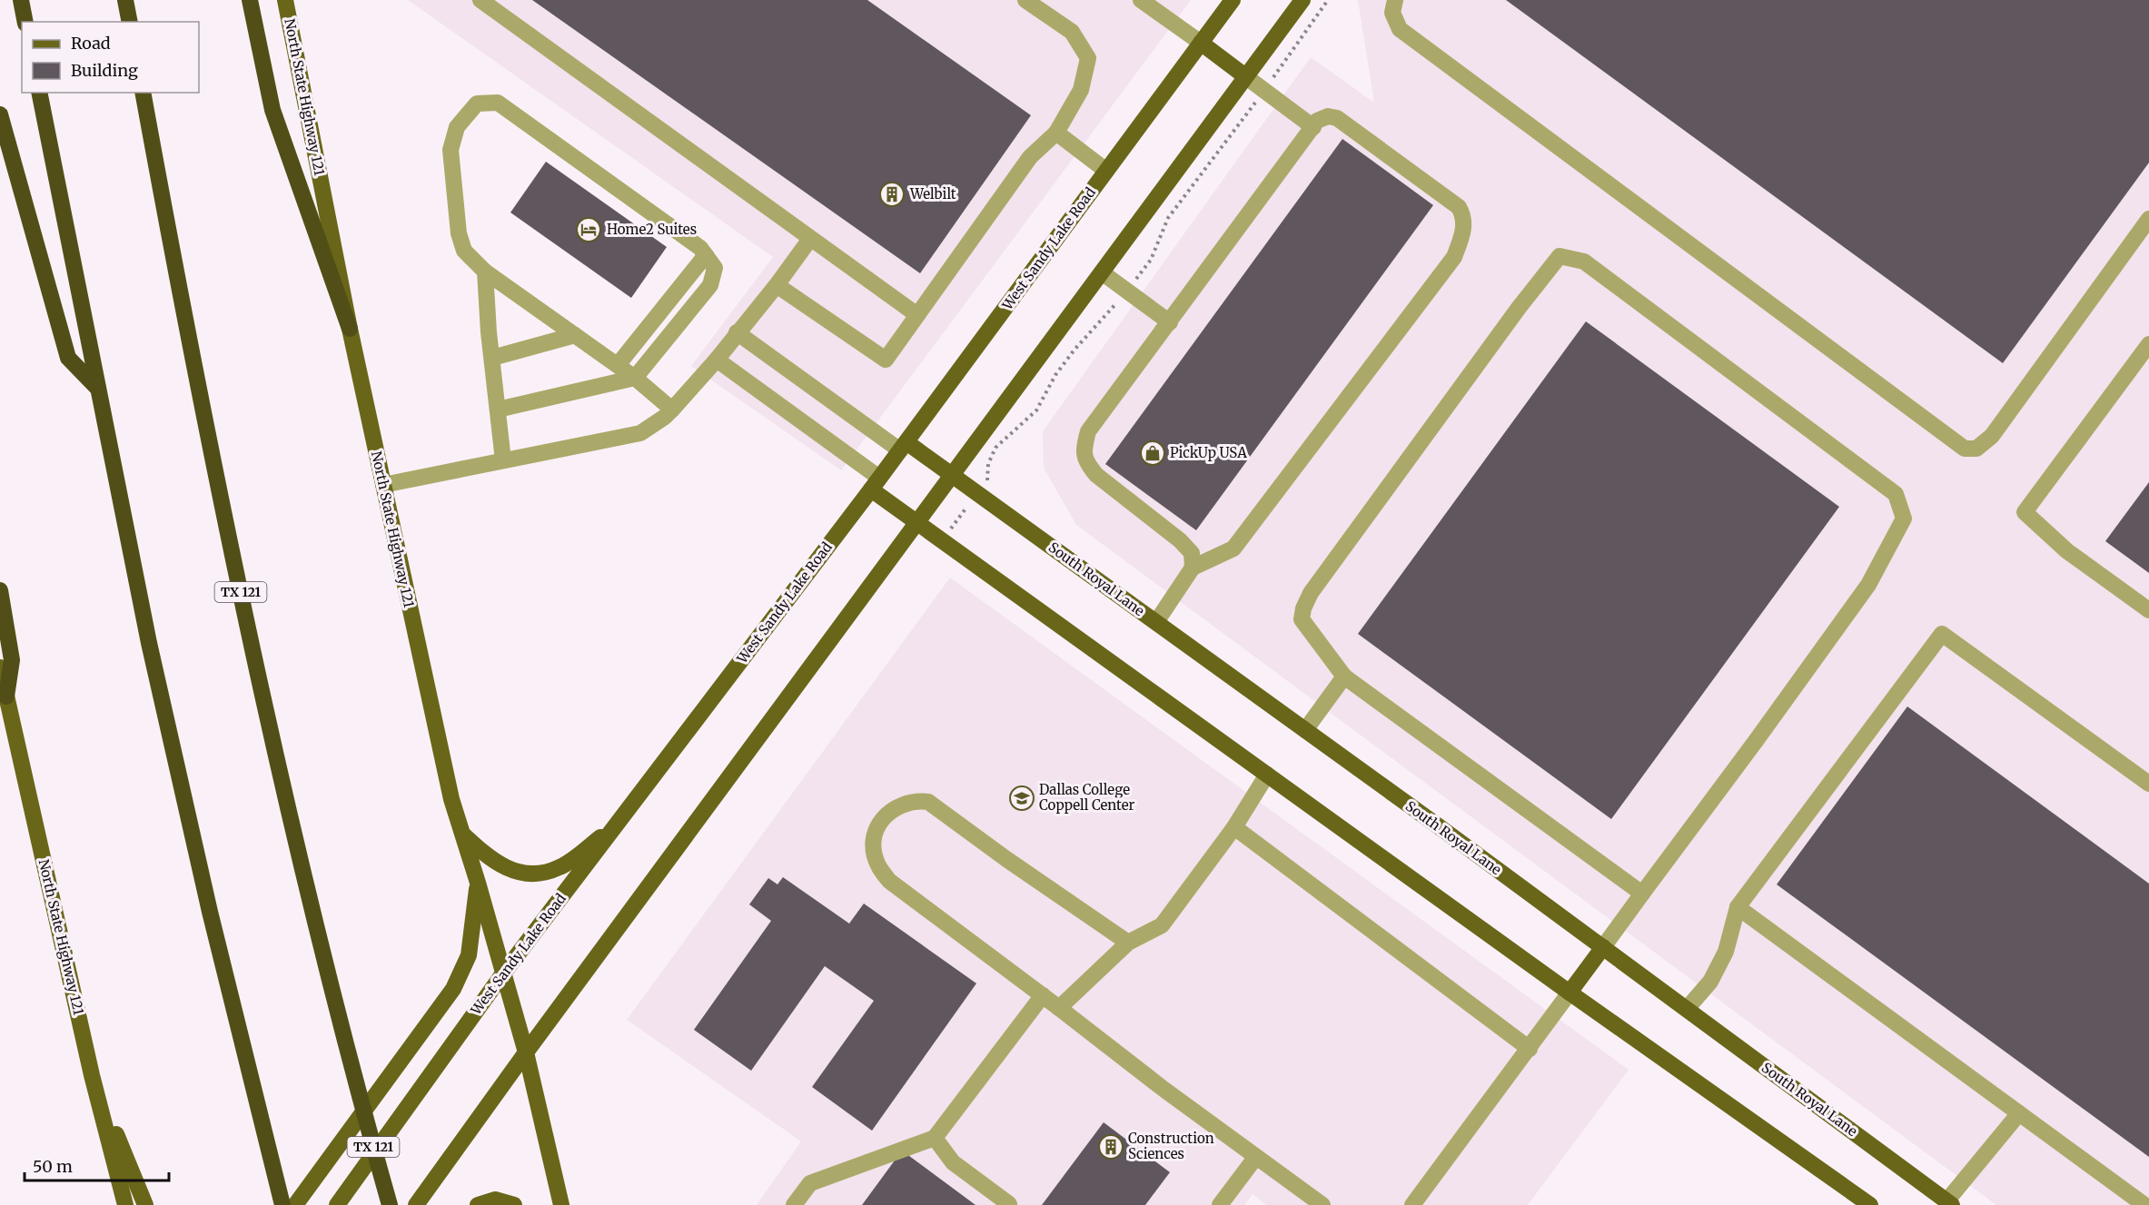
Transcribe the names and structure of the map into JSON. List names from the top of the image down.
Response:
{
  "streets": {
    "highway": ["TX 121"],
    "main road": ["North State Highway 121", "West Sandy Lake Road", "South Royal Lane"]
  },
  "crossings": [
    ["North State Highway 121", "West Sandy Lake Road"],
    ["West Sandy Lake Road", "South Royal Lane"]
  ],
  "places": {
    "building": ["Welbilt", "Construction Sciences"],
    "hotel": ["Home2 Suites"],
    "shop": ["PickUp USA"],
    "school or university": ["Dallas College Coppell Center"]
  },
  "legend": ["Road", "Building"],
  "scale_bar": "50 m"
}
